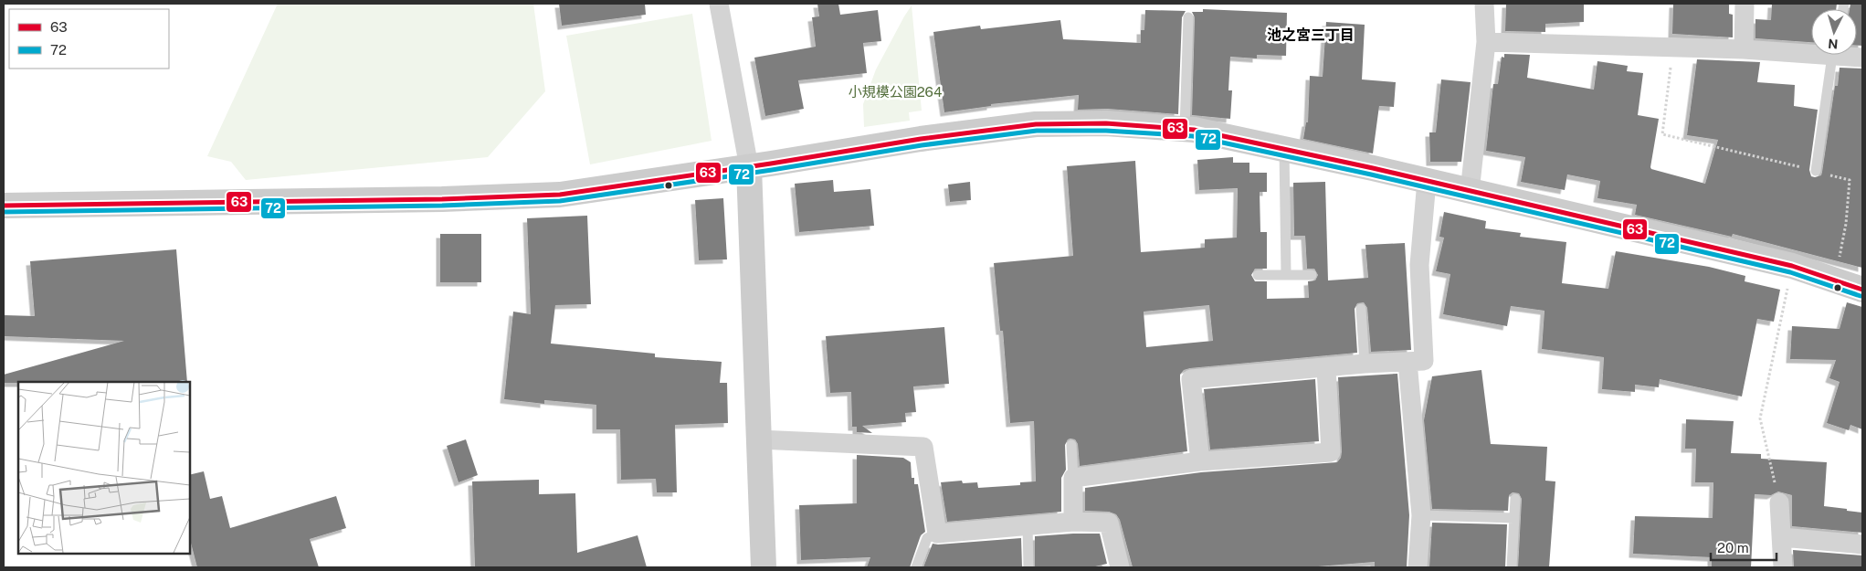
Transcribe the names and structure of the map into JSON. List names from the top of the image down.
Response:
{
  "districts": ["池之宮三丁目"],
  "parks": ["小規模公園264"],
  "lines": ["transit line 63", "transit line 72"],
  "legend": ["63", "72"],
  "scale_bar": "20 m",
  "north": "bottom"
}
